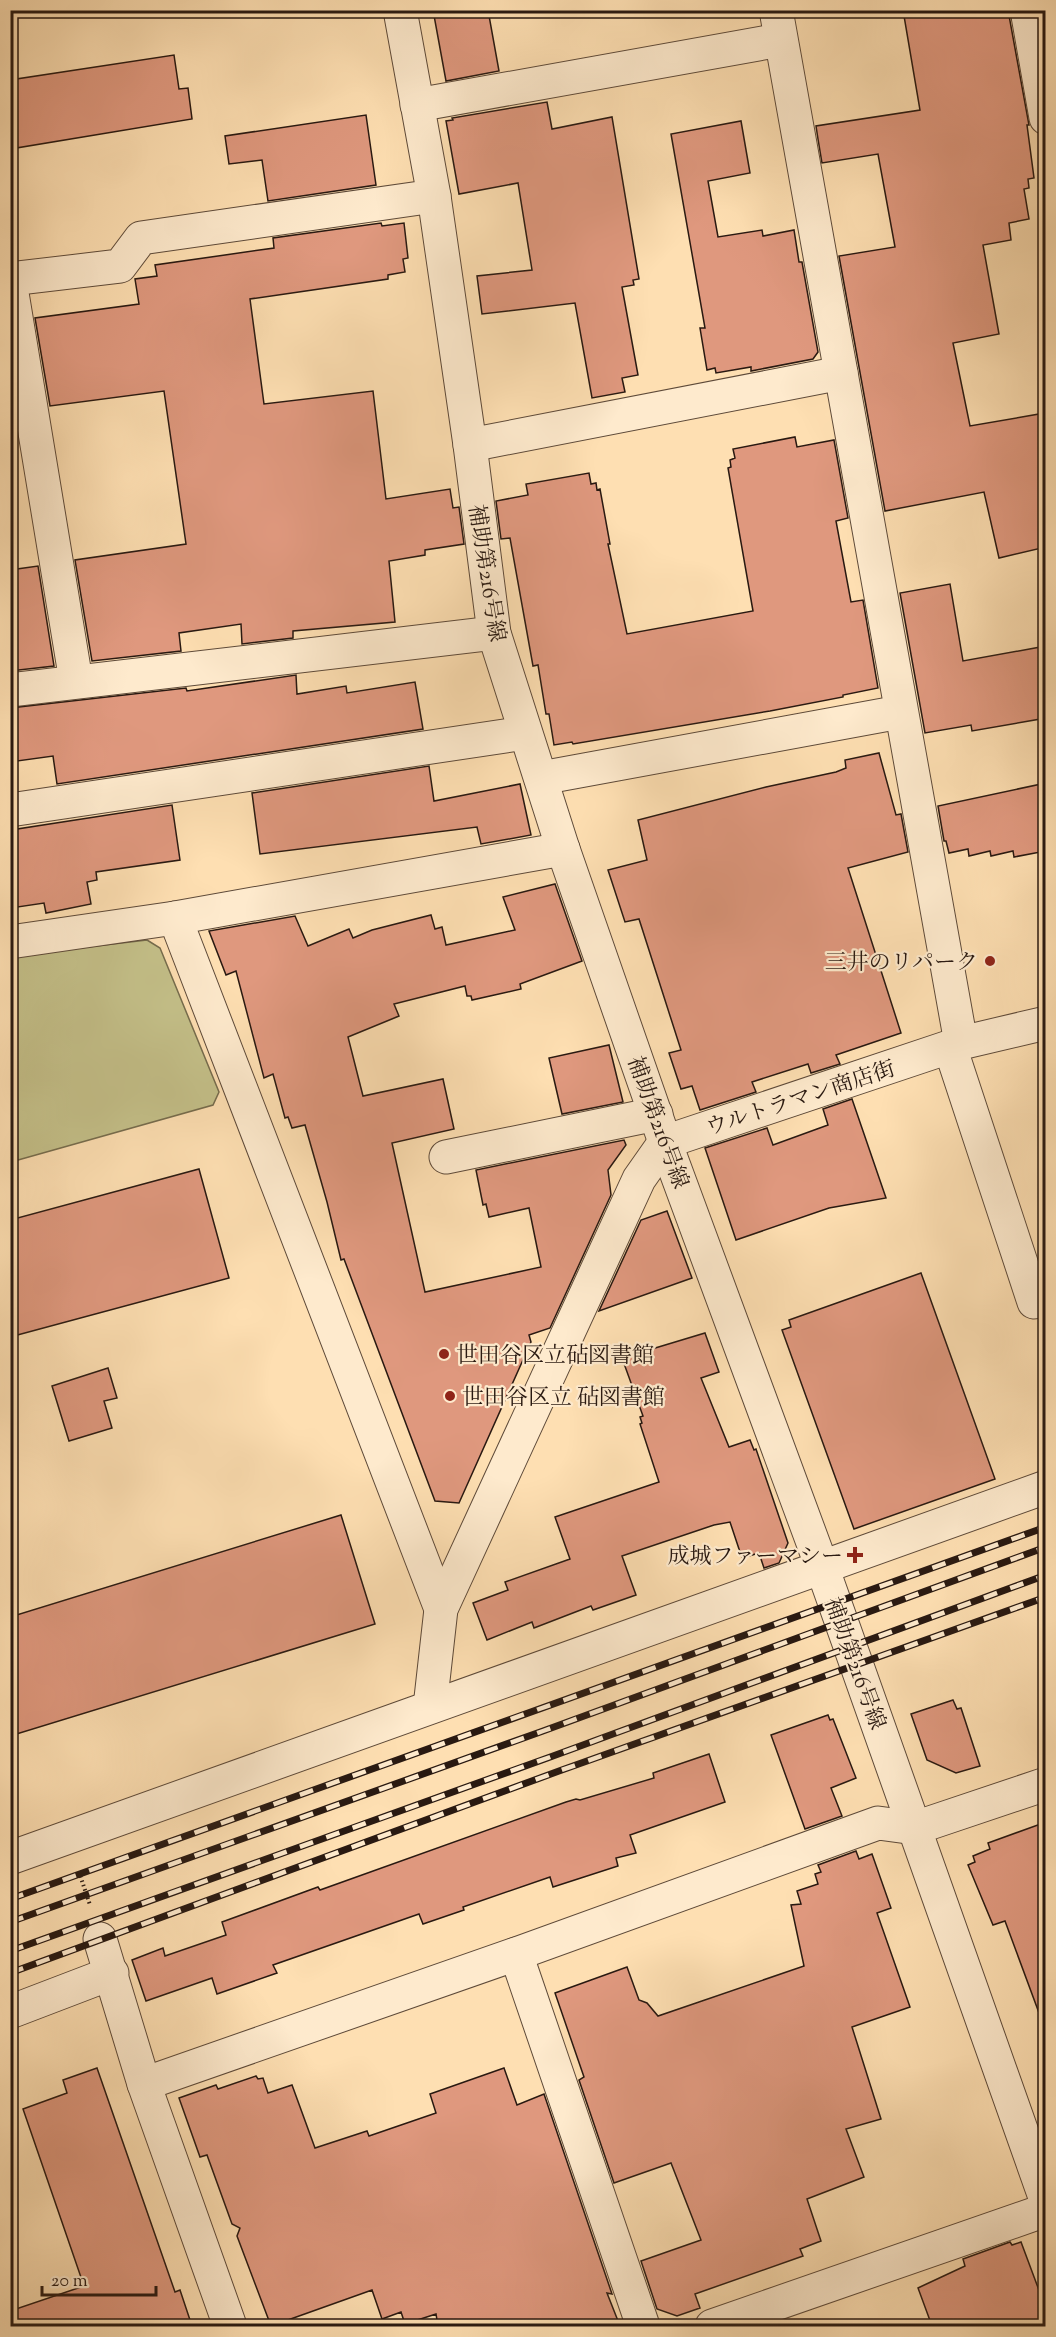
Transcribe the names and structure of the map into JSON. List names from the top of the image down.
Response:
{
  "streets": {
    "street": ["補助第216号線", "ウルトラマン商店街"]
  },
  "crossings": [
    ["補助第216号線", "ウルトラマン商店街"]
  ],
  "places": {
    "other": ["三井のリパーク", "世田谷区立砧図書館", "世田谷区立 砧図書館"],
    "health": ["成城ファーマシー"]
  },
  "scale_bar": "20 m"
}
